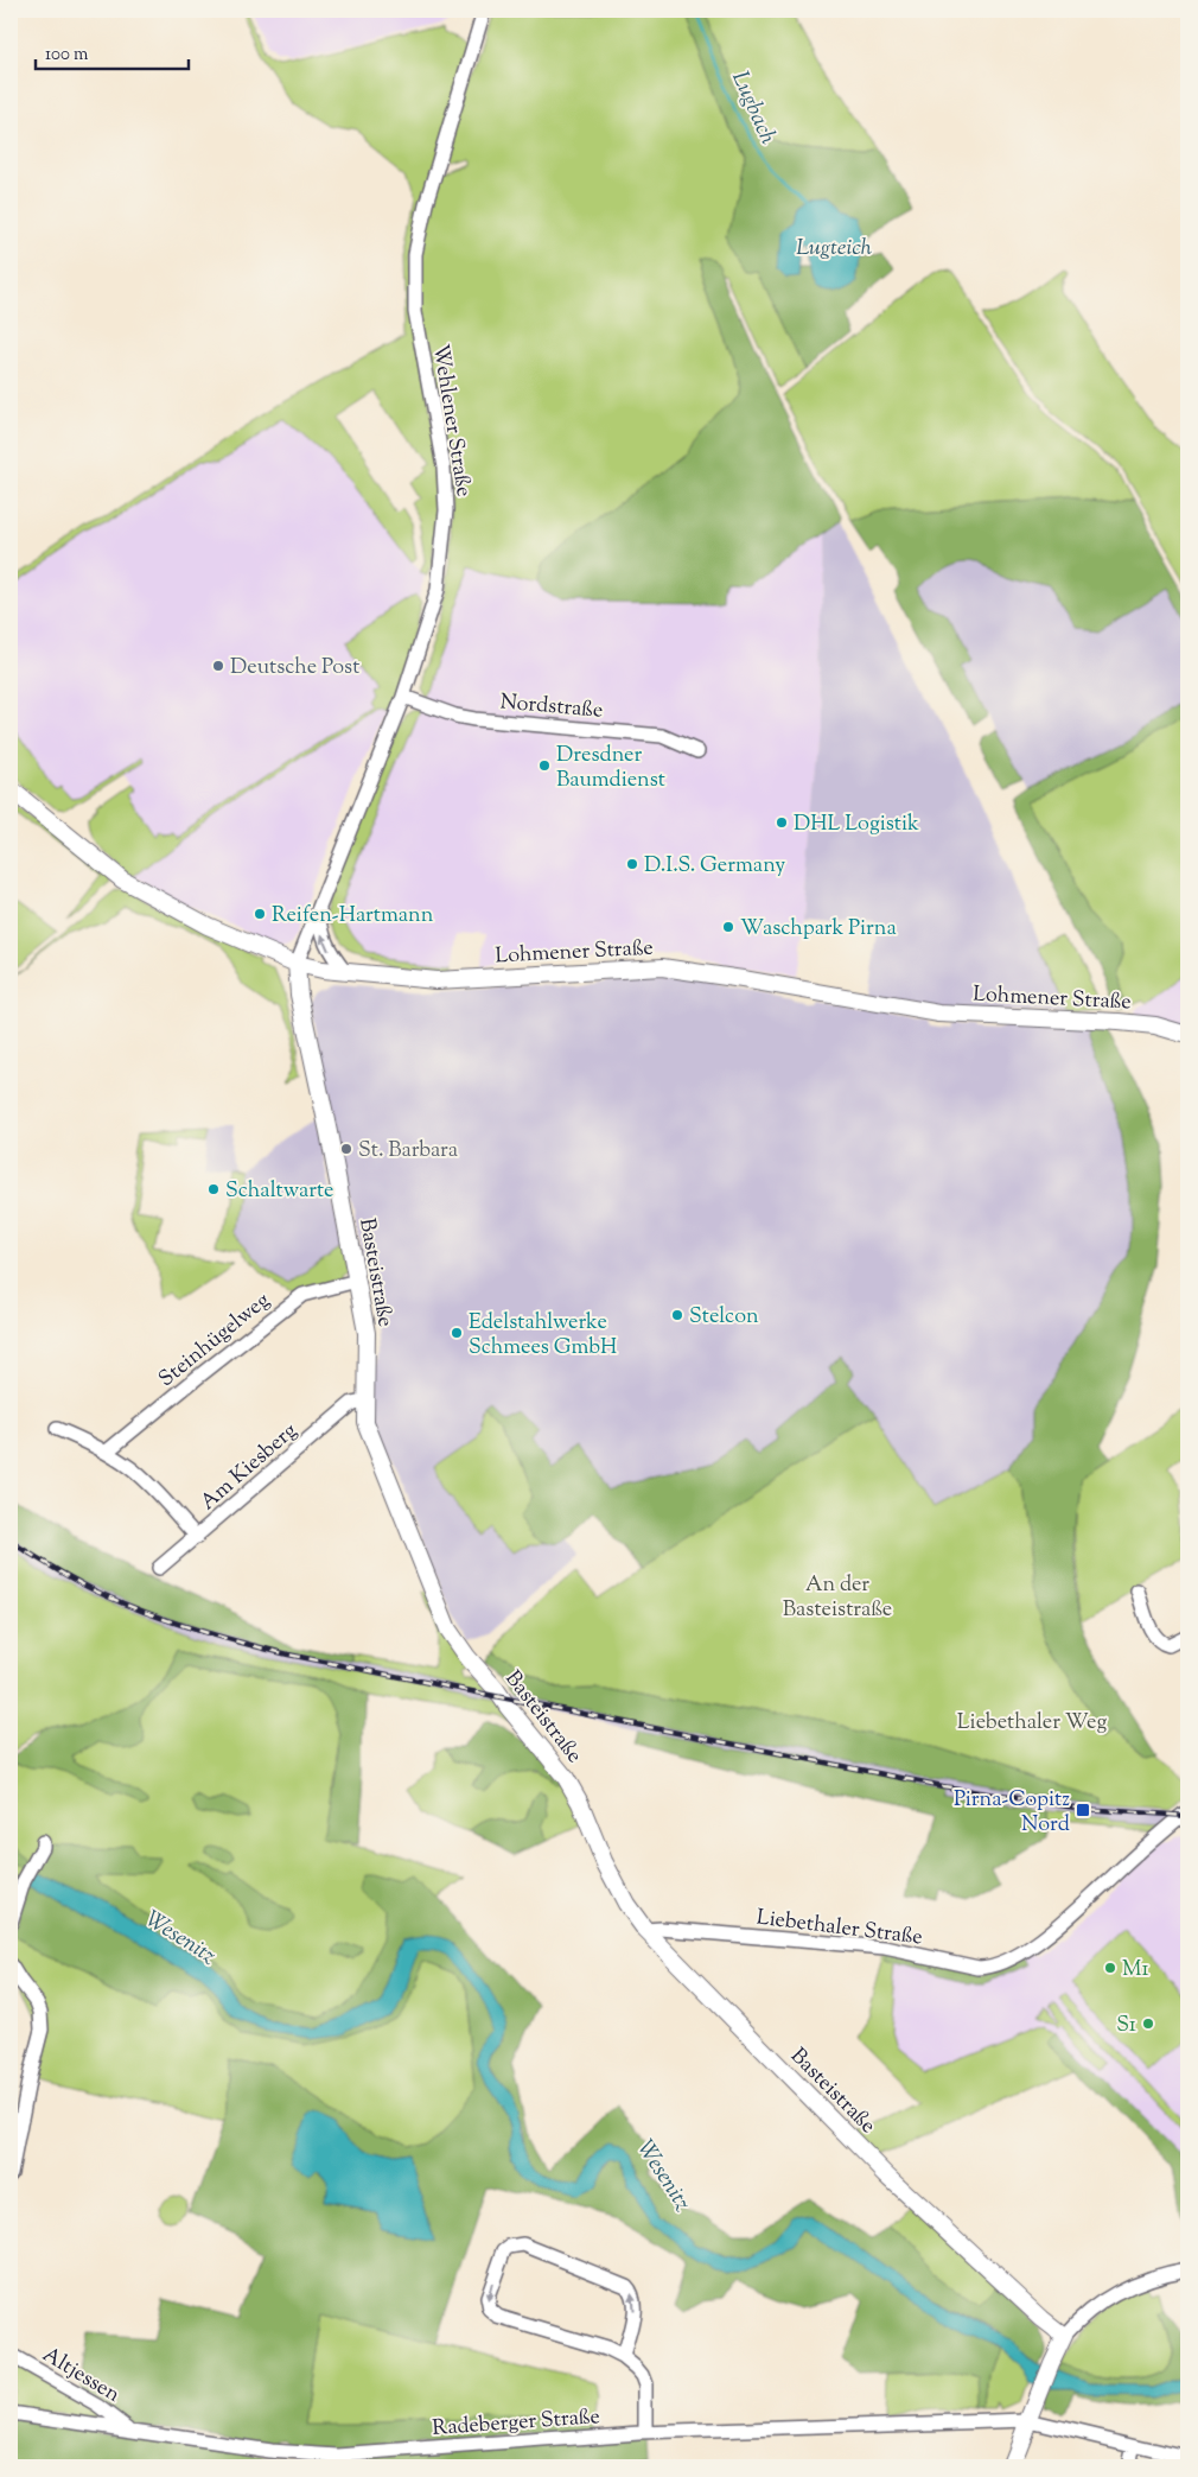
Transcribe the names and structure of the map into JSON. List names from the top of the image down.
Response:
{
  "streets": {
    "main road": ["Lohmener Straße", "Basteistraße"],
    "street": [
      "Wehlener Straße",
      "Nordstraße",
      "Steinhügelweg",
      "Am Kiesberg",
      "Liebethaler Straße",
      "Altjessen",
      "Radeberger Straße"
    ]
  },
  "crossings": [
    ["Wehlener Straße", "Nordstraße"],
    ["Wehlener Straße", "Lohmener Straße"],
    ["Wehlener Straße", "Basteistraße"],
    ["Lohmener Straße", "Basteistraße"],
    ["Basteistraße", "Steinhügelweg"],
    ["Basteistraße", "Am Kiesberg"],
    ["Basteistraße", "Liebethaler Straße"],
    ["Altjessen", "Radeberger Straße"]
  ],
  "water": ["Lugbach", "Lugteich", "Wesenitz"],
  "parks": ["An der Basteistraße", "Liebethaler Weg"],
  "places": {
    "other": [
      "Deutsche Post",
      "Dresdner Baumdienst",
      "DHL Logistik",
      "D.I.S. Germany",
      "Reifen-Hartmann",
      "Waschpark Pirna",
      "St. Barbara",
      "Schaltwarte",
      "Stelcon",
      "Edelstahlwerke Schmees GmbH",
      "M1",
      "S1"
    ],
    "transit": ["Pirna-Copitz Nord"]
  },
  "scale_bar": "100 m"
}
